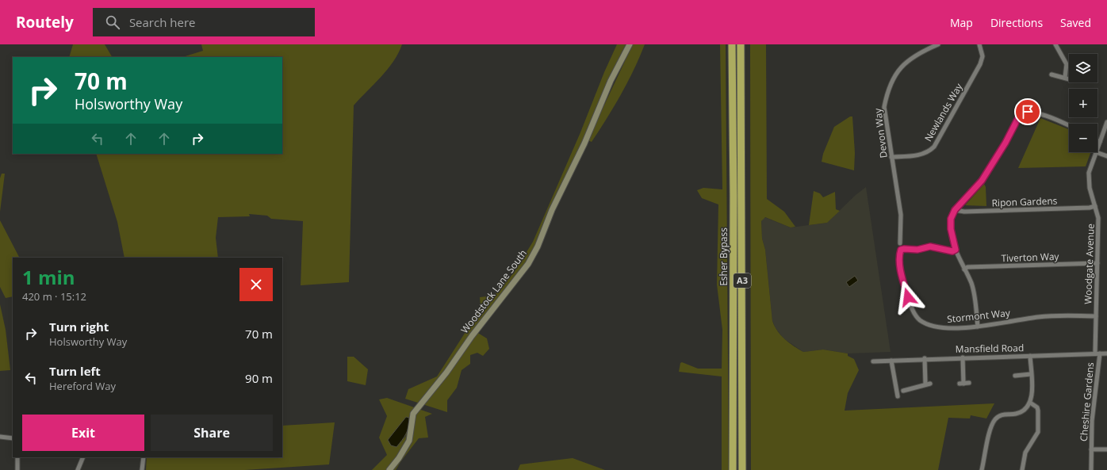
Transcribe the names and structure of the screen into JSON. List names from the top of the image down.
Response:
{
  "streets": {
    "highway": ["Esher Bypass", "A3"],
    "street": [
      "Newlands Way",
      "Devon Way",
      "Ripon Gardens",
      "Tiverton Way",
      "Woodgate Avenue",
      "Woodstock Lane South",
      "Stormont Way",
      "Mansfield Road",
      "Cheshire Gardens"
    ]
  },
  "crossings": [
    ["Newlands Way", "Devon Way"],
    ["Ripon Gardens", "Woodgate Avenue"],
    ["Tiverton Way", "Woodgate Avenue"],
    ["Woodgate Avenue", "Stormont Way"],
    ["Woodgate Avenue", "Mansfield Road"],
    ["Woodgate Avenue", "Cheshire Gardens"],
    ["Mansfield Road", "Cheshire Gardens"]
  ],
  "page": {
    "header": "Routely",
    "search": "Search here",
    "nav": ["Map", "Directions", "Saved"],
    "map_buttons": ["+", "−"],
    "turn": ["70 m", "Holsworthy Way"],
    "heading": ["1 min", "420 m · 15:12"],
    "list": [
      {
        "name": "Turn right",
        "note": "Holsworthy Way",
        "value": "70 m"
      },
      {
        "name": "Turn left",
        "note": "Hereford Way",
        "value": "90 m"
      }
    ],
    "buttons": ["Exit", "Share"]
  }
}
